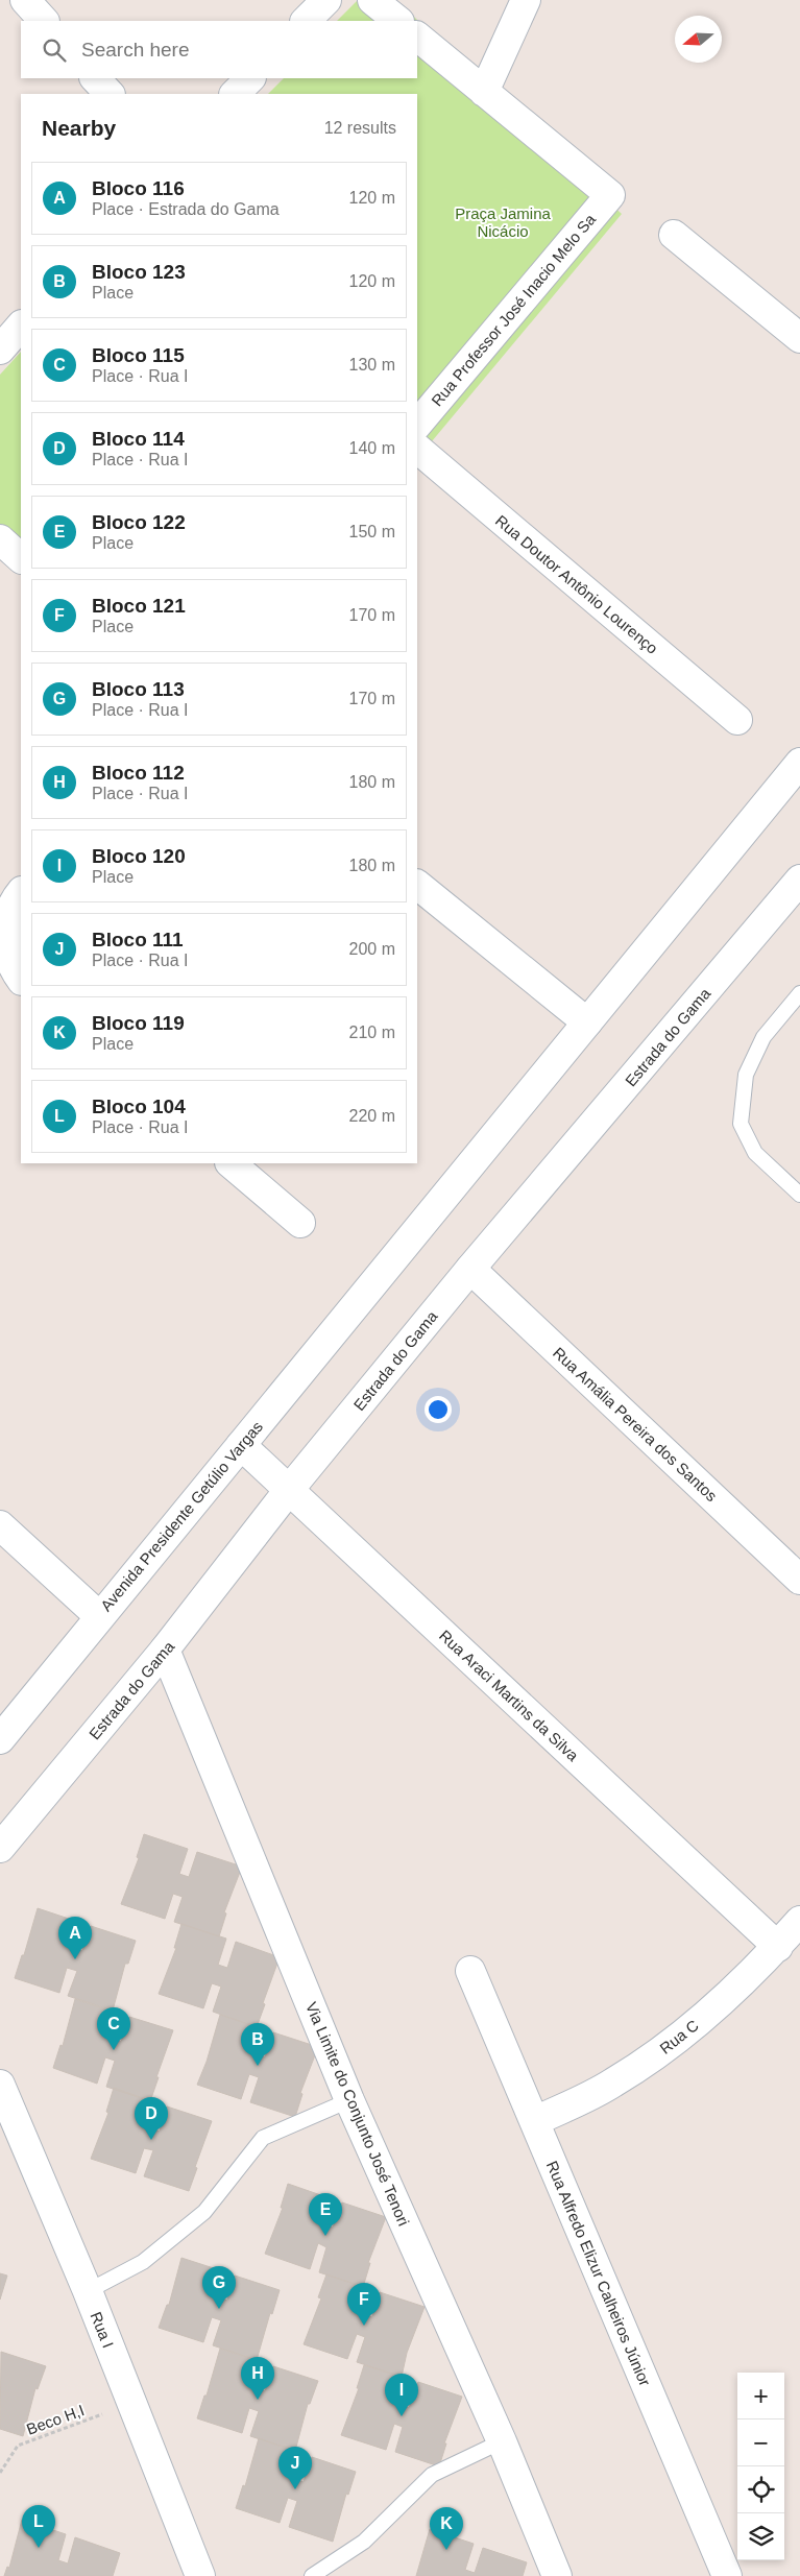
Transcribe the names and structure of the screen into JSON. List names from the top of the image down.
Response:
{
  "streets": {
    "street": [
      "Rua Professor José Inacio Melo Sa",
      "Rua Doutor Antônio Lourenço",
      "Estrada do Gama",
      "Rua Amália Pereira dos Santos",
      "Avenida Presidente Getúlio Vargas",
      "Rua Araci Martins da Silva",
      "Rua C",
      "Via Limite do Conjunto José Tenori",
      "Rua Alfredo Elizur Calheiros Júnior",
      "Rua I"
    ],
    "path": ["Beco H,I"]
  },
  "crossings": [
    ["Estrada do Gama", "Rua Amália Pereira dos Santos"],
    ["Estrada do Gama", "Rua Araci Martins da Silva"],
    ["Estrada do Gama", "Via Limite do Conjunto José Tenori"],
    ["Avenida Presidente Getúlio Vargas", "Rua Araci Martins da Silva"],
    ["Rua Araci Martins da Silva", "Rua C"],
    ["Rua C", "Rua Alfredo Elizur Calheiros Júnior"],
    ["Rua I", "Beco H,I"]
  ],
  "parks": ["Praça Jamina Nicácio"],
  "north": "left",
  "page": {
    "search": "Search here",
    "heading": ["Nearby", "12 results"],
    "list": [
      {
        "mark": "A",
        "name": "Bloco 116",
        "note": "Place · Estrada do Gama",
        "value": "120 m"
      },
      {
        "mark": "B",
        "name": "Bloco 123",
        "note": "Place",
        "value": "120 m"
      },
      {
        "mark": "C",
        "name": "Bloco 115",
        "note": "Place · Rua I",
        "value": "130 m"
      },
      {
        "mark": "D",
        "name": "Bloco 114",
        "note": "Place · Rua I",
        "value": "140 m"
      },
      {
        "mark": "E",
        "name": "Bloco 122",
        "note": "Place",
        "value": "150 m"
      },
      {
        "mark": "F",
        "name": "Bloco 121",
        "note": "Place",
        "value": "170 m"
      },
      {
        "mark": "G",
        "name": "Bloco 113",
        "note": "Place · Rua I",
        "value": "170 m"
      },
      {
        "mark": "H",
        "name": "Bloco 112",
        "note": "Place · Rua I",
        "value": "180 m"
      },
      {
        "mark": "I",
        "name": "Bloco 120",
        "note": "Place",
        "value": "180 m"
      },
      {
        "mark": "J",
        "name": "Bloco 111",
        "note": "Place · Rua I",
        "value": "200 m"
      },
      {
        "mark": "K",
        "name": "Bloco 119",
        "note": "Place",
        "value": "210 m"
      },
      {
        "mark": "L",
        "name": "Bloco 104",
        "note": "Place · Rua I",
        "value": "220 m"
      }
    ],
    "pins": [
      "A",
      "C",
      "B",
      "D",
      "E",
      "G",
      "F",
      "H",
      "I",
      "J",
      "L",
      "K"
    ],
    "map_buttons": ["+", "−"]
  }
}
